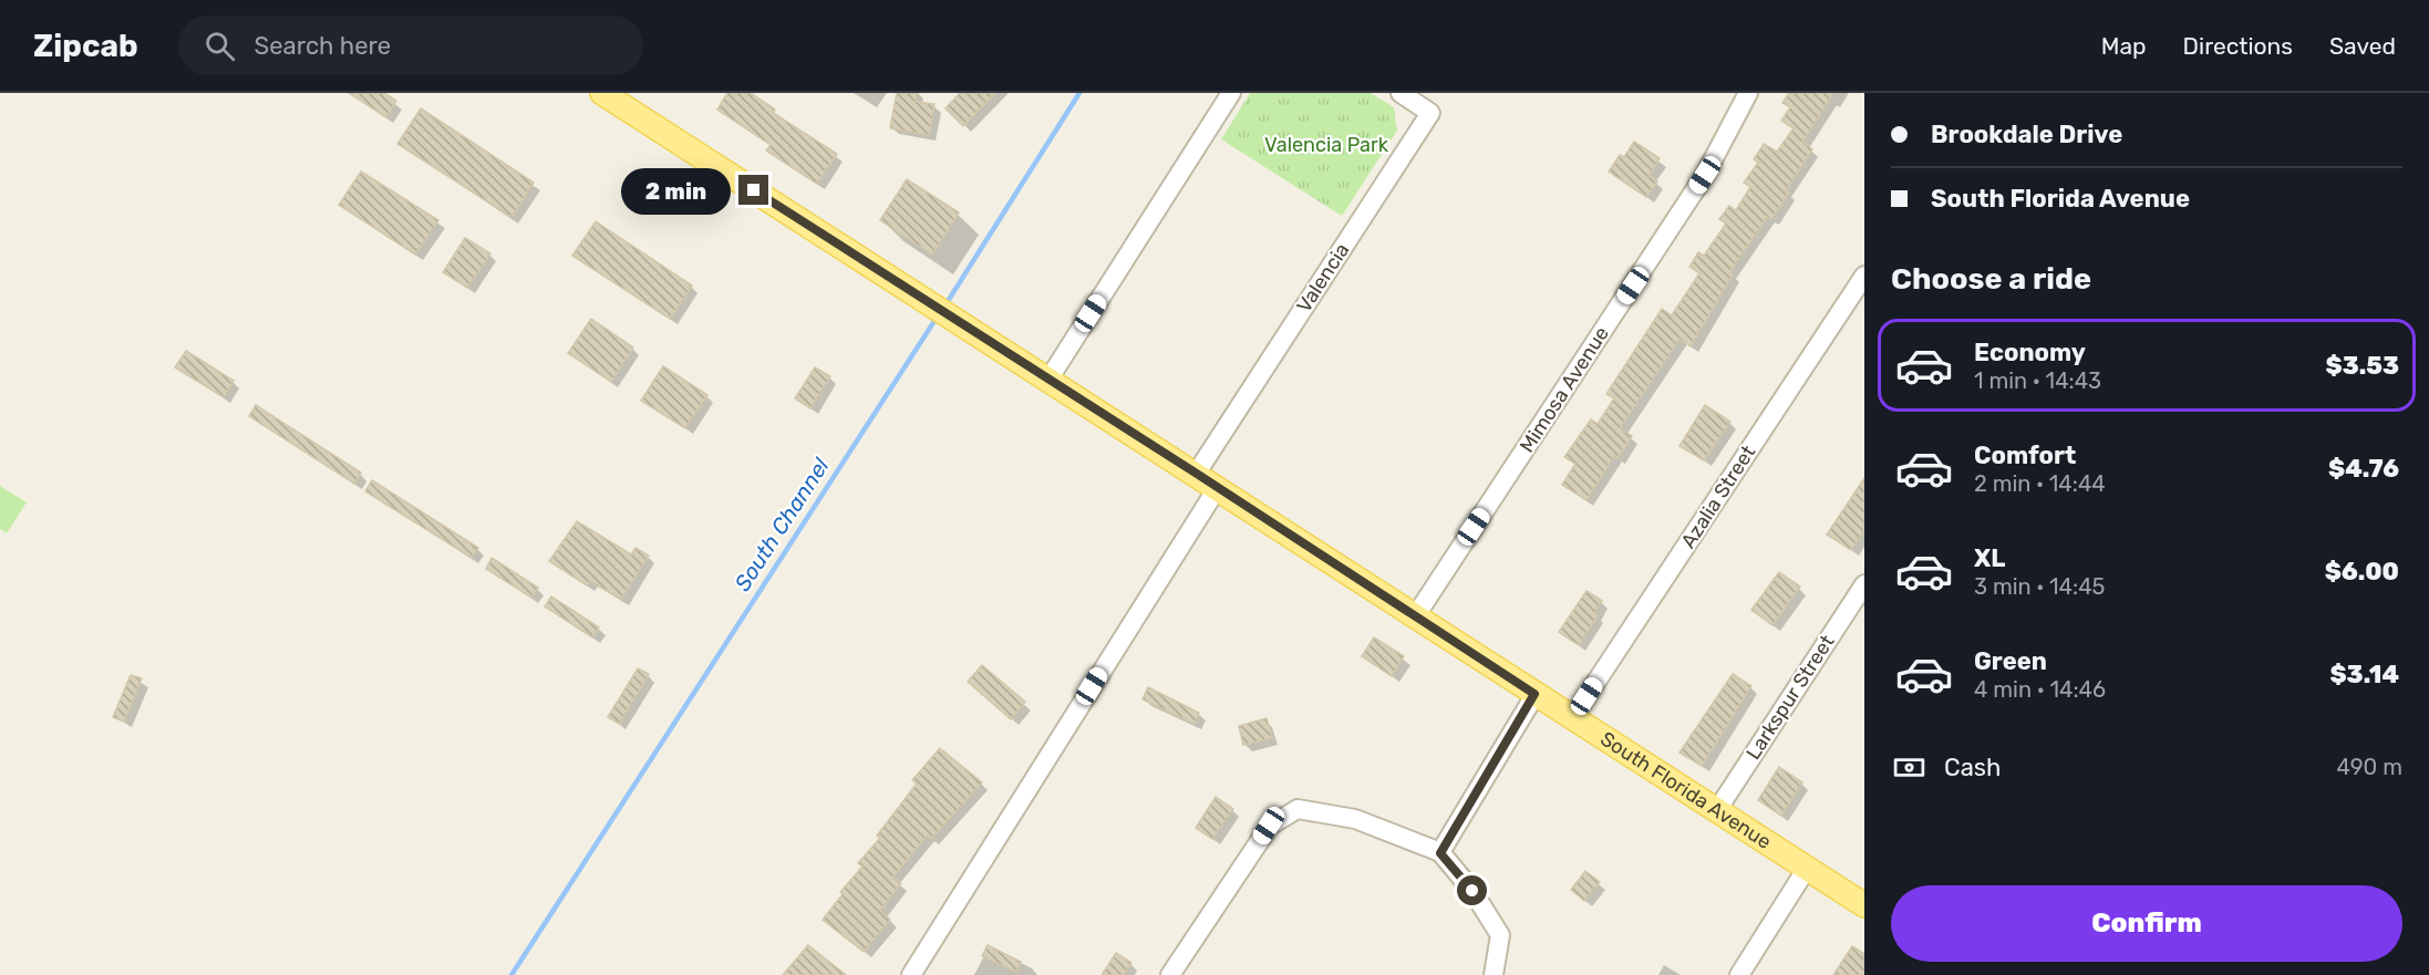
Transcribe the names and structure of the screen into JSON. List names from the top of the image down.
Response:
{
  "streets": {
    "main road": ["South Florida Avenue"],
    "street": [
      "Valencia",
      "Mimosa Avenue",
      "Azalia Street",
      "Larkspur Street"
    ]
  },
  "crossings": [
    ["Valencia", "South Florida Avenue"],
    ["Mimosa Avenue", "South Florida Avenue"],
    ["Azalia Street", "South Florida Avenue"],
    ["Larkspur Street", "South Florida Avenue"]
  ],
  "water": ["South Channel"],
  "parks": ["Valencia Park"],
  "page": {
    "header": "Zipcab",
    "search": "Search here",
    "nav": ["Map", "Directions", "Saved"],
    "banner": ["Brookdale Drive", "South Florida Avenue"],
    "bubble": "2 min",
    "heading": "Choose a ride",
    "list": [
      {
        "name": "Economy",
        "note": "1 min · 14:43",
        "value": "$3.53"
      },
      {
        "name": "Comfort",
        "note": "2 min · 14:44",
        "value": "$4.76"
      },
      {
        "name": "XL",
        "note": "3 min · 14:45",
        "value": "$6.00"
      },
      {
        "name": "Green",
        "note": "4 min · 14:46",
        "value": "$3.14"
      }
    ],
    "pay": ["Cash", "490 m"],
    "buttons": "Confirm"
  }
}
